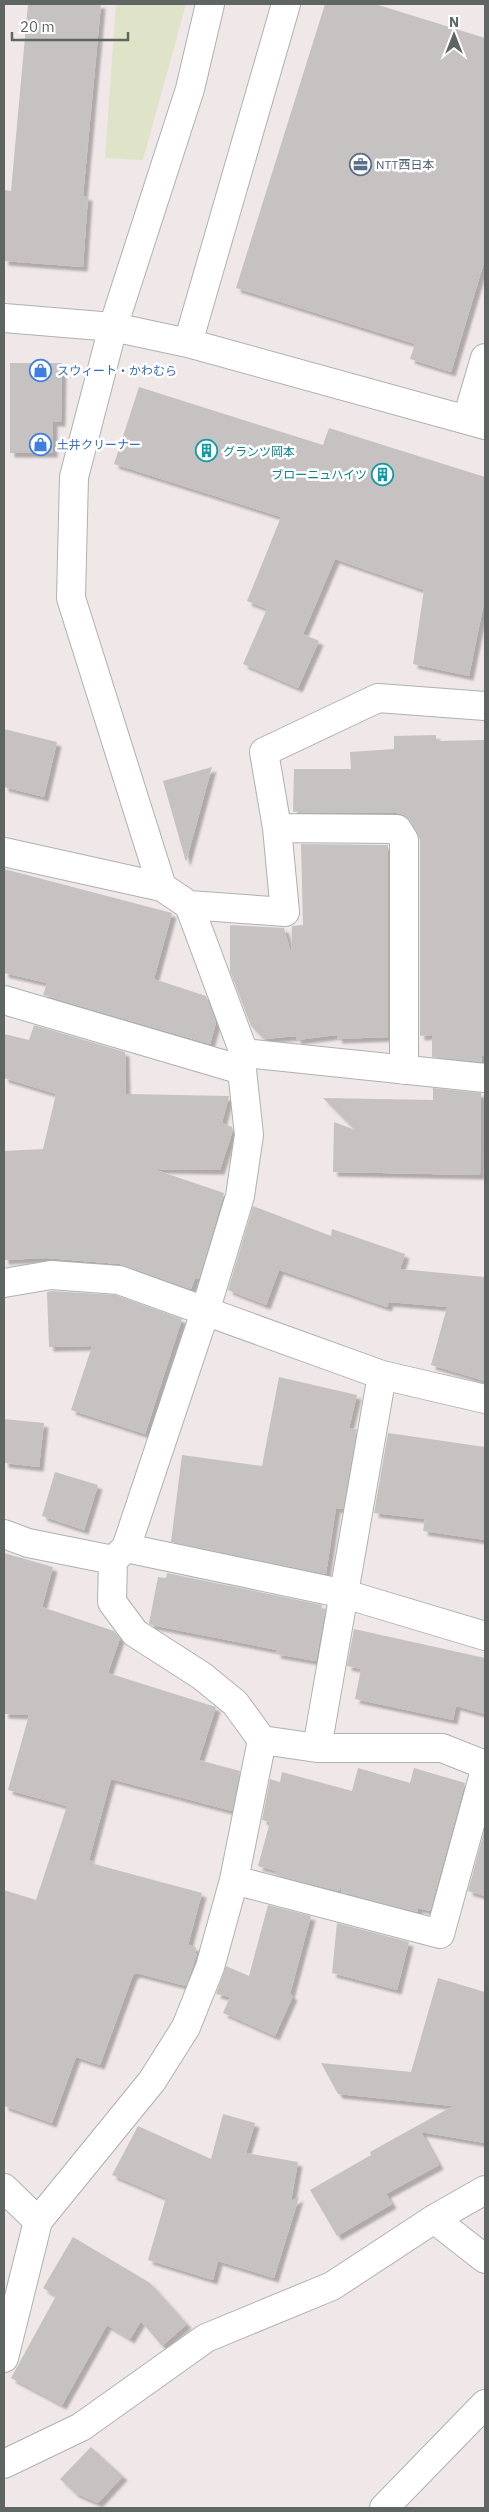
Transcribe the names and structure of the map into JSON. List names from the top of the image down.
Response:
{
  "places": {
    "office": ["NTT西日本"],
    "shop": ["スウィート・かわむら", "土井クリーナー"],
    "building": ["グランツ岡本", "ブローニュハイツ"]
  },
  "scale_bar": "20 m",
  "north": "top"
}
